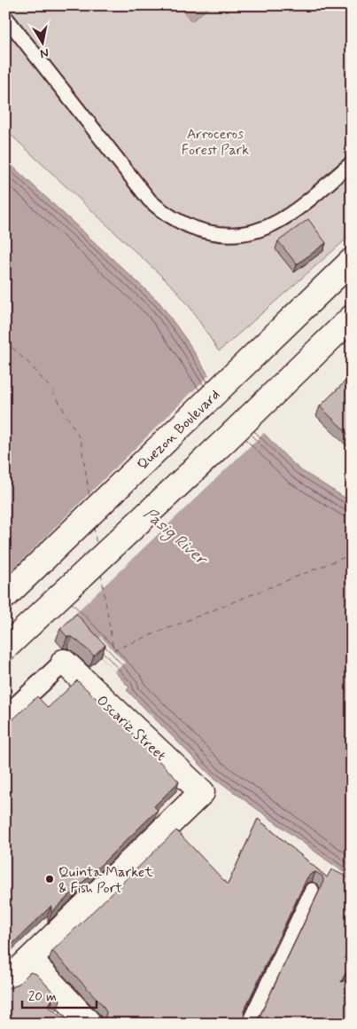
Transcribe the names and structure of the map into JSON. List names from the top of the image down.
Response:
{
  "streets": {
    "main road": ["Quezon Boulevard", "Oscariz Street"]
  },
  "water": ["Pasig River"],
  "parks": ["Arroceros Forest Park"],
  "places": ["Quinta Market & Fish Port"],
  "scale_bar": "20 m",
  "north": "bottom"
}
